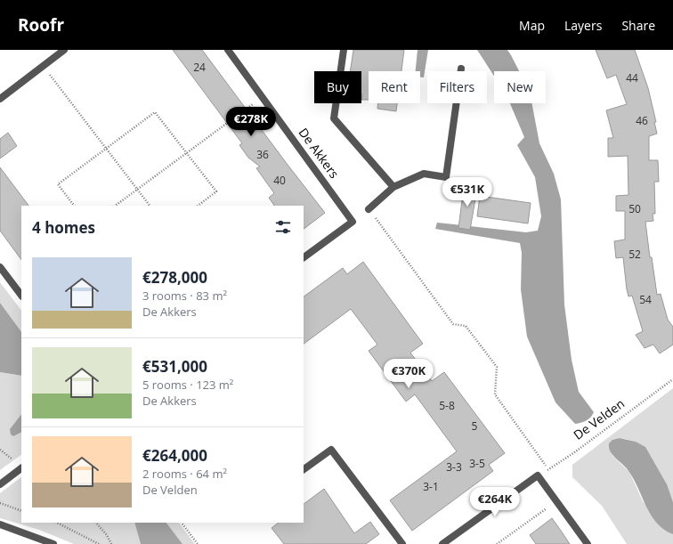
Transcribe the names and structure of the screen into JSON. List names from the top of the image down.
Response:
{
  "streets": {
    "street": ["De Akkers"],
    "path": ["De Velden"]
  },
  "house_numbers": [
    "24",
    "44",
    "46",
    "36",
    "40",
    "50",
    "52",
    "54",
    "5-8",
    "5",
    "3-5",
    "3-3",
    "3-1"
  ],
  "page": {
    "header": "Roofr",
    "nav": ["Map", "Layers", "Share"],
    "chip": [
      "Buy",
      "Rent",
      "Filters",
      "New"
    ],
    "price": [
      "€278K",
      "€531K",
      "€370K",
      "€264K"
    ],
    "heading": "4 homes",
    "list": [
      {
        "name": "€278,000",
        "note": "3 rooms · 83 m² · De Akkers"
      },
      {
        "name": "€531,000",
        "note": "5 rooms · 123 m² · De Akkers"
      },
      {
        "name": "€264,000",
        "note": "2 rooms · 64 m² · De Velden"
      }
    ]
  }
}
